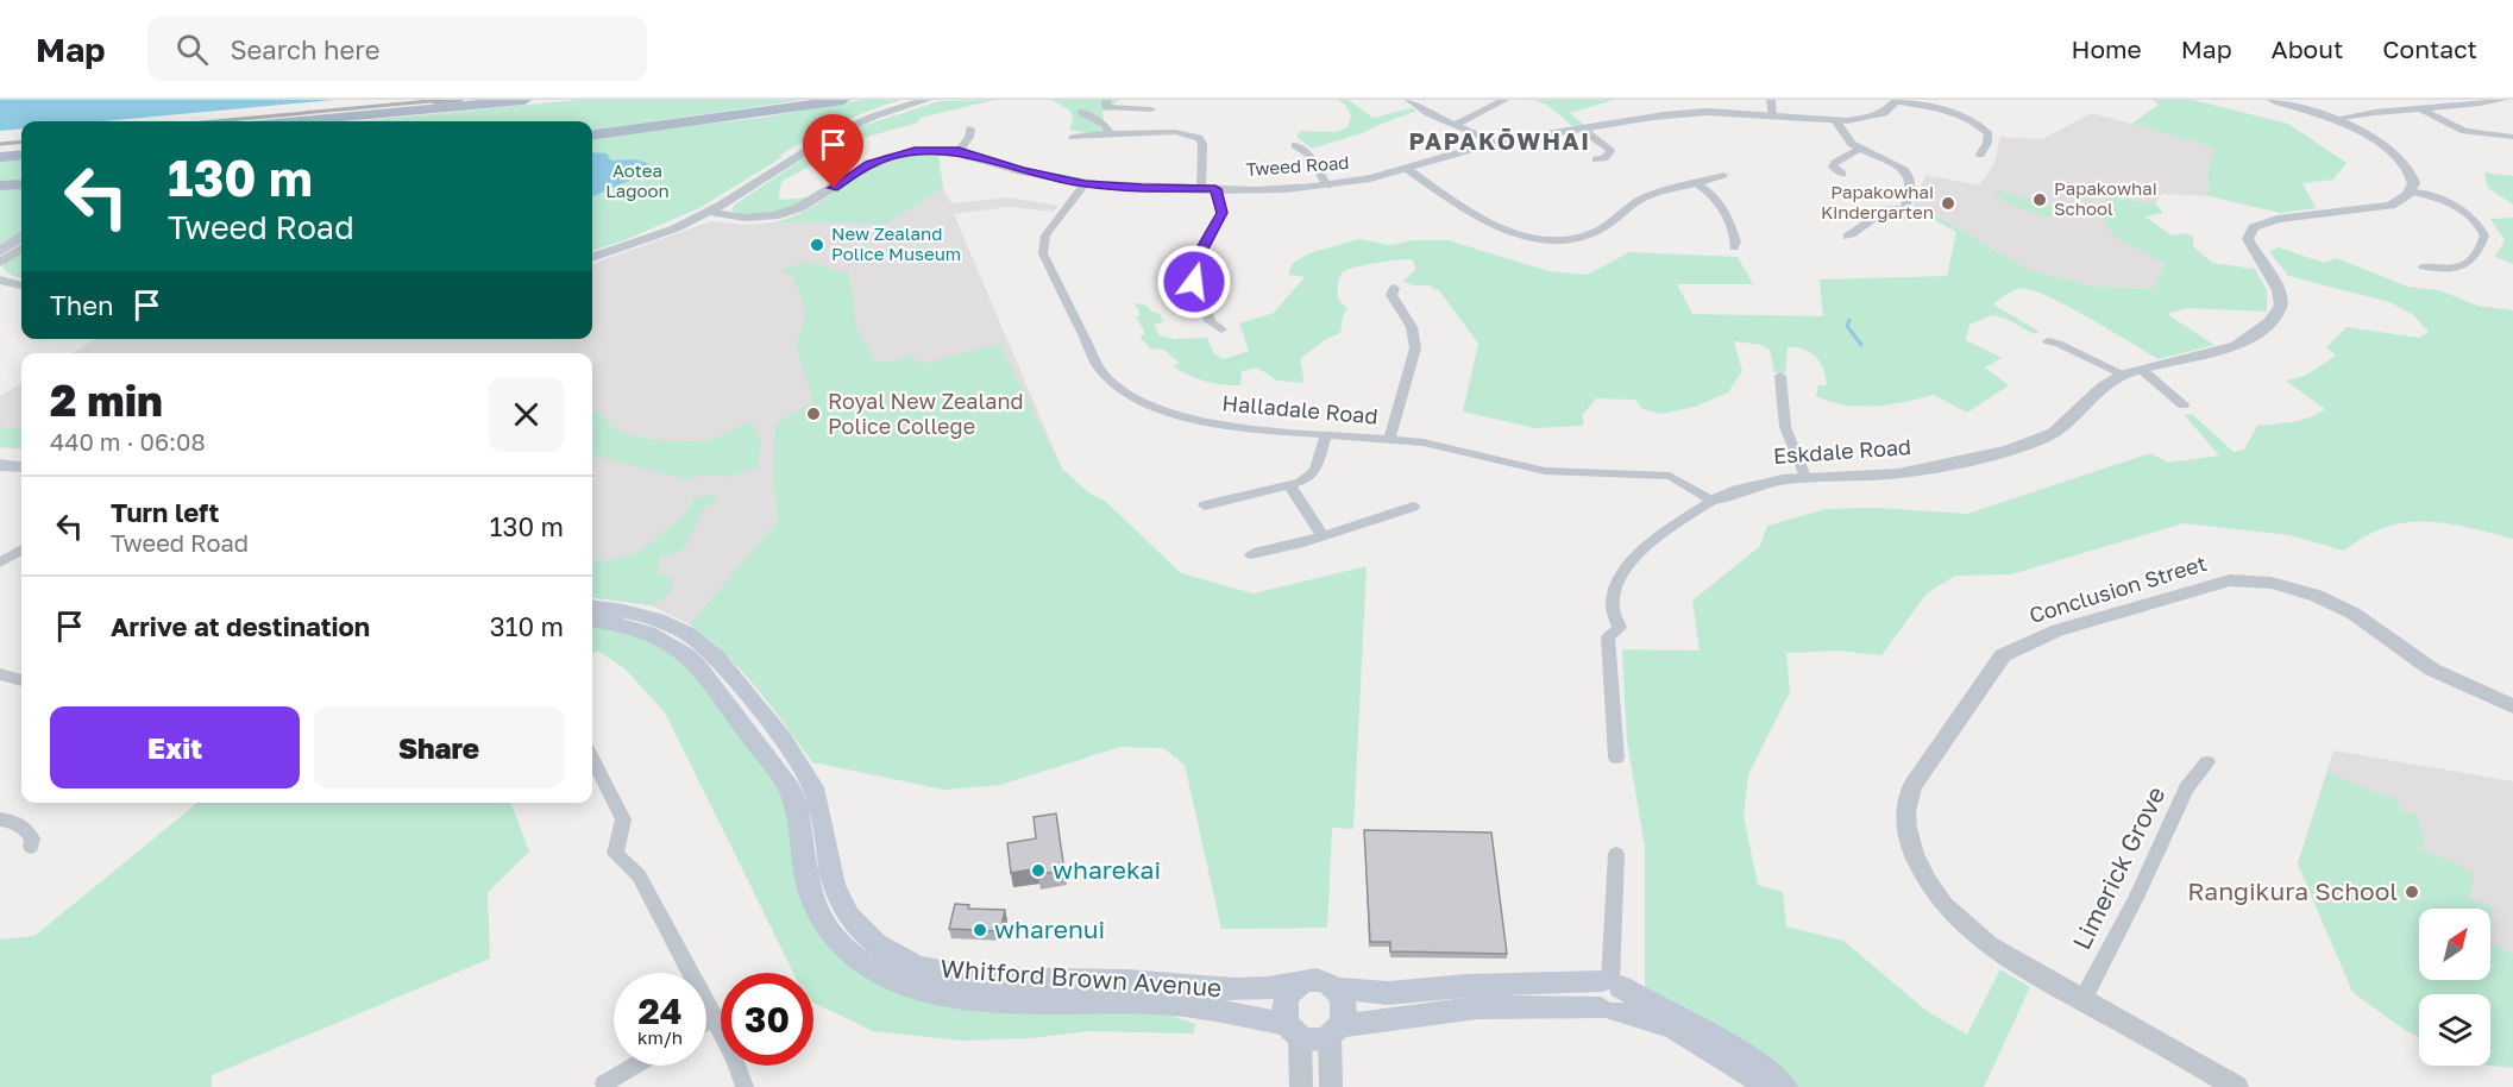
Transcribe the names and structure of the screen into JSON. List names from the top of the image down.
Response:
{
  "streets": {
    "main road": ["Whitford Brown Avenue"],
    "street": [
      "Tweed Road",
      "Halladale Road",
      "Eskdale Road",
      "Conclusion Street",
      "Limerick Grove"
    ]
  },
  "crossings": [
    ["Tweed Road", "Halladale Road"],
    ["Halladale Road", "Eskdale Road"],
    ["Conclusion Street", "Limerick Grove"]
  ],
  "districts": ["PAPAKŌWHAI"],
  "parks": ["Aotea Lagoon"],
  "places": [
    "Papakowhai School",
    "Papakowhai Kindergarten",
    "New Zealand Police Museum",
    "Royal New Zealand Police College",
    "wharekai",
    "Rangikura School",
    "wharenui"
  ],
  "north": "top right",
  "page": {
    "header": "Map",
    "search": "Search here",
    "nav": [
      "Home",
      "Map",
      "About",
      "Contact"
    ],
    "turn": ["130 m", "Tweed Road"],
    "then": "Then",
    "heading": ["2 min", "440 m · 06:08"],
    "list": [
      {
        "name": "Turn left",
        "note": "Tweed Road",
        "value": "130 m"
      },
      {
        "name": "Arrive at destination",
        "value": "310 m"
      }
    ],
    "buttons": ["Exit", "Share"],
    "speed": "24 km/h",
    "limit": "30"
  }
}
